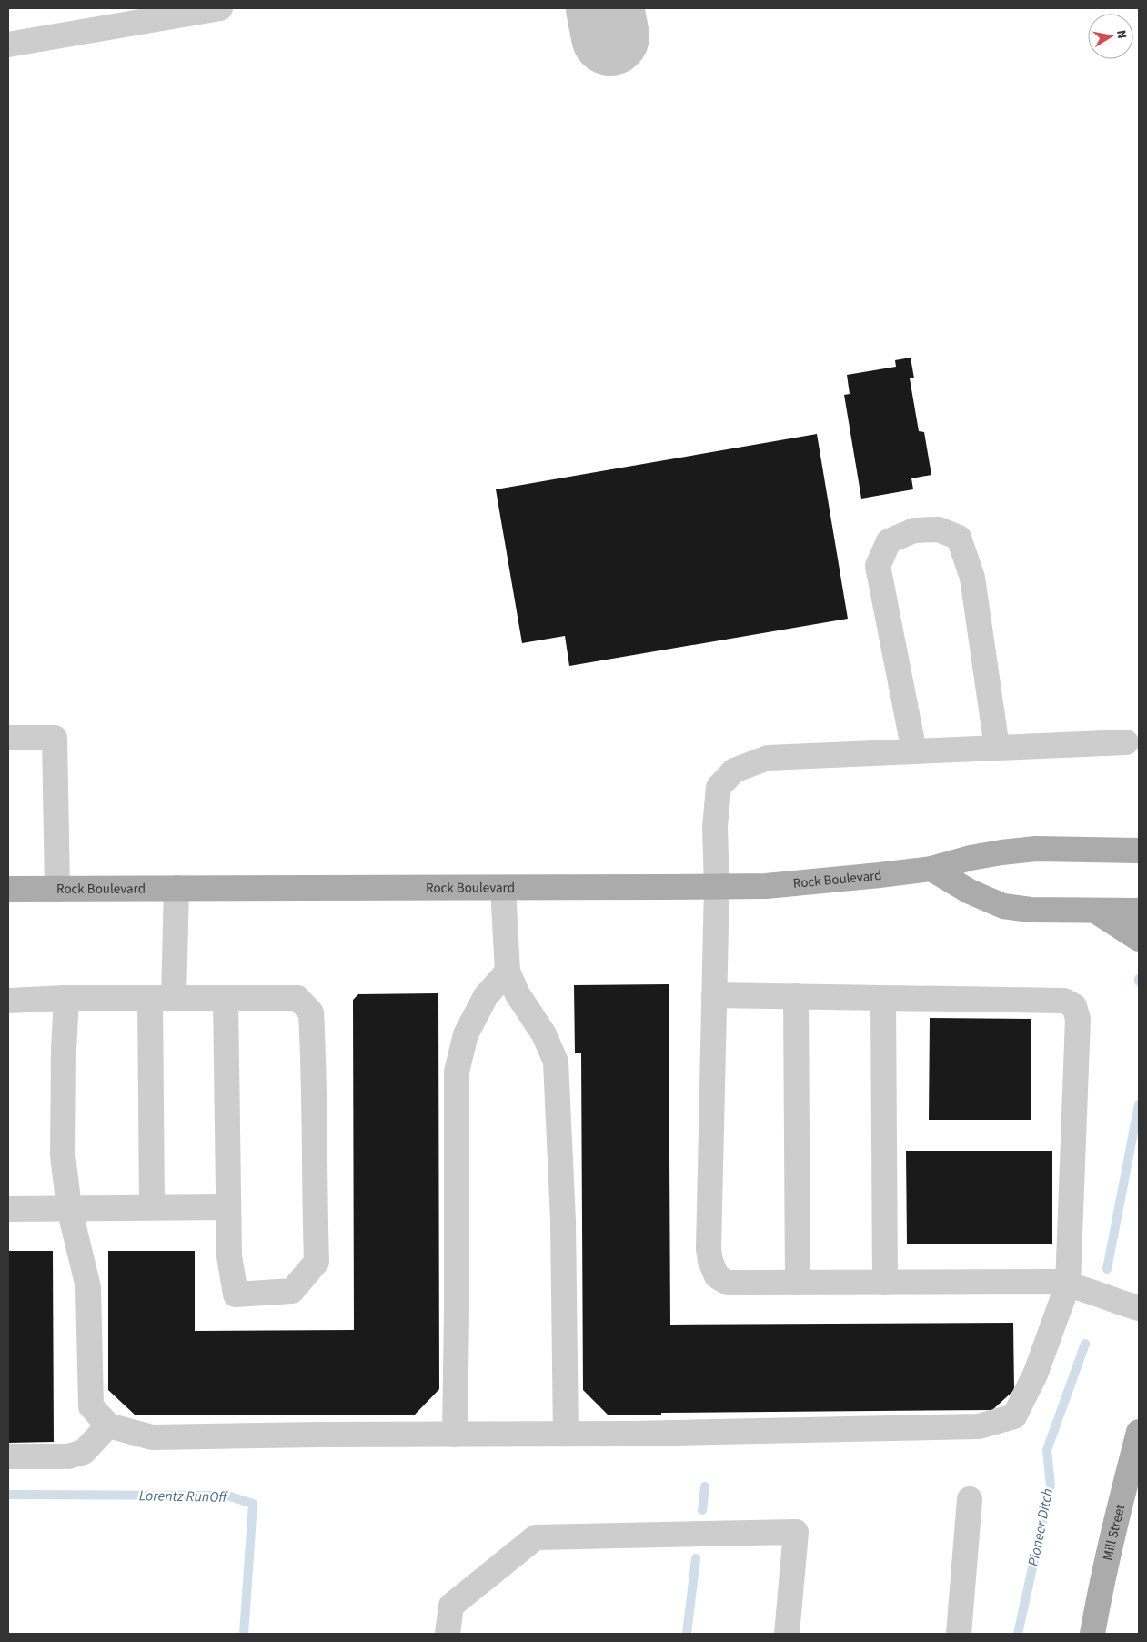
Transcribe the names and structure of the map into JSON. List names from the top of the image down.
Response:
{
  "streets": {
    "main road": ["Rock Boulevard", "Mill Street"]
  },
  "water": ["Lorentz RunOff", "Pioneer Ditch"],
  "north": "right"
}
